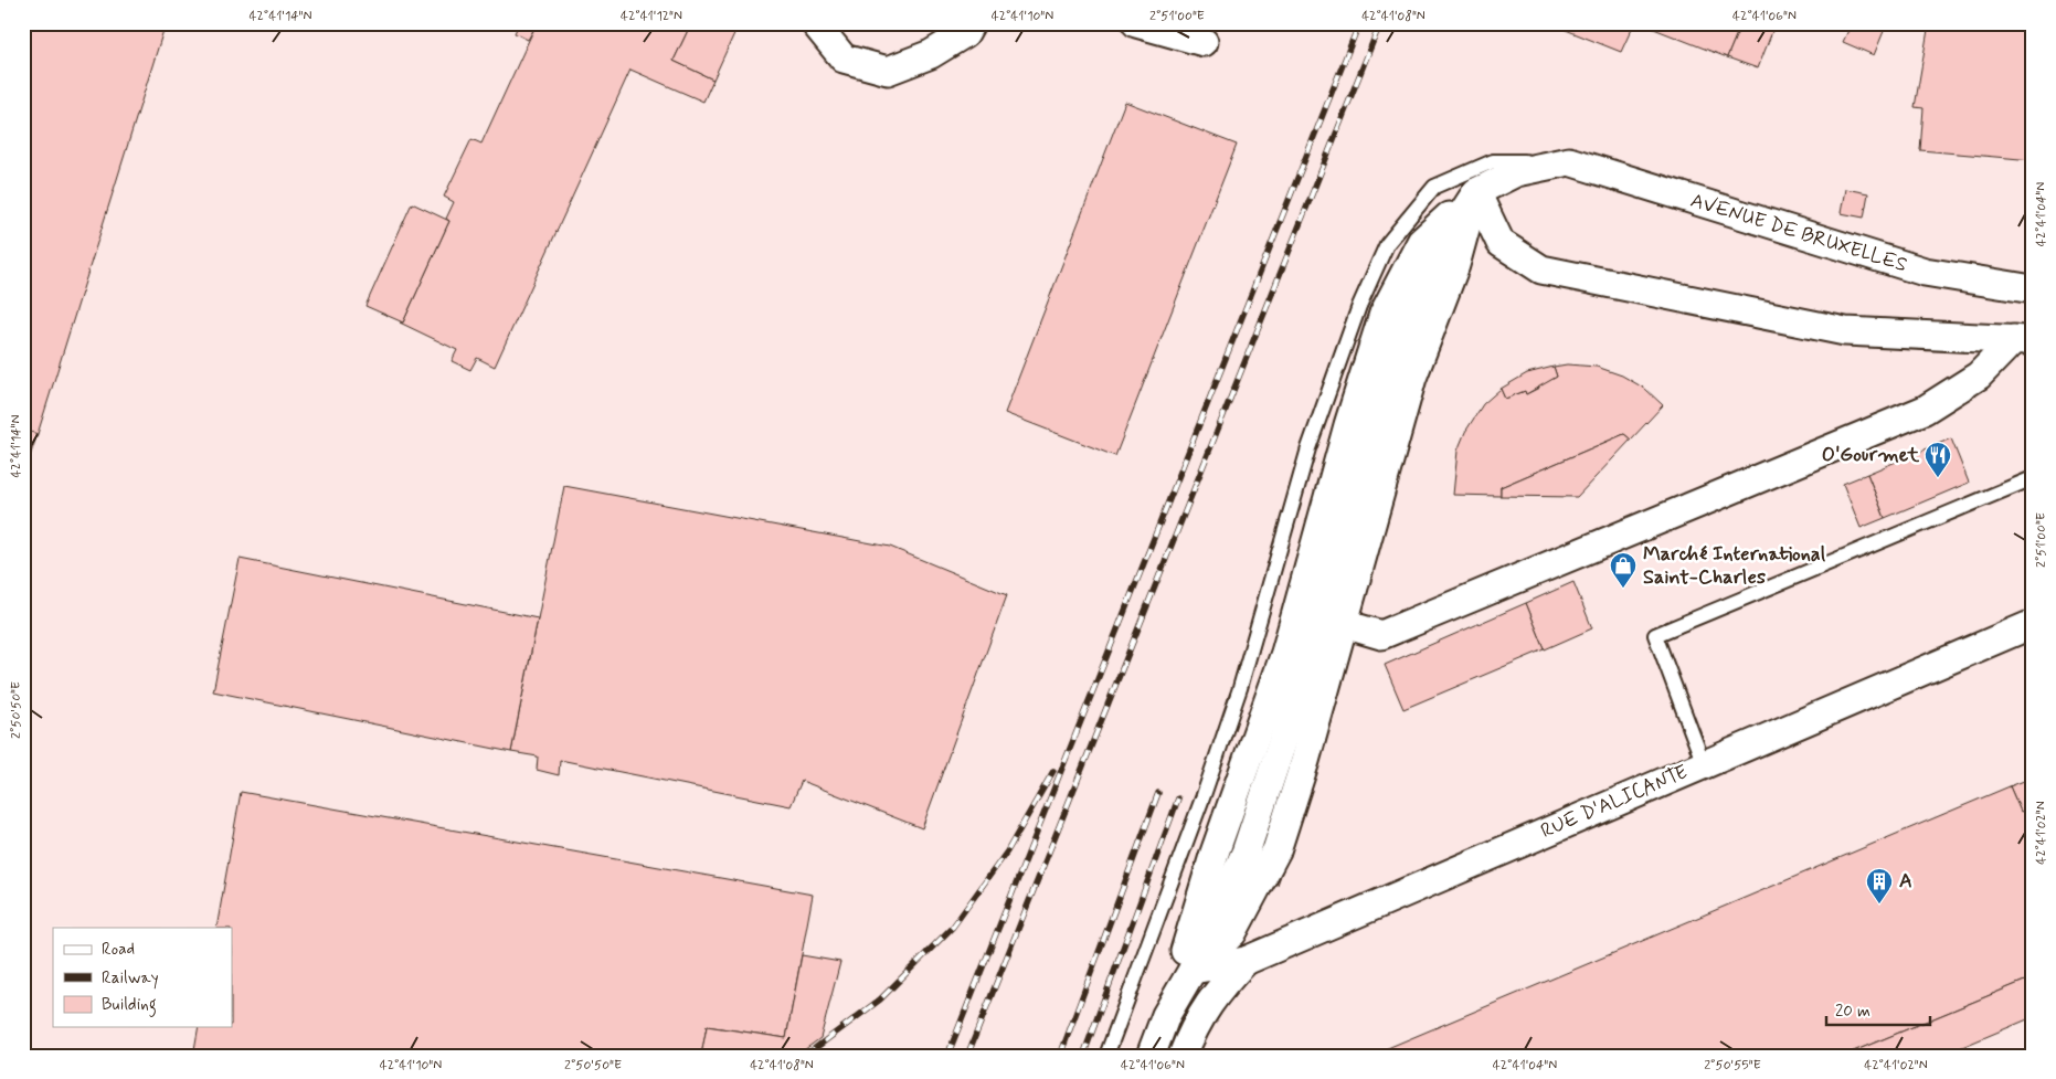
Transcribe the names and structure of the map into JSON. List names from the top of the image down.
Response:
{
  "streets": {
    "street": ["AVENUE DE BRUXELLES", "RUE D'ALICANTE"]
  },
  "places": {
    "restaurant": ["O'Gourmet"],
    "shop": ["Marché International Saint-Charles"],
    "building": ["A"]
  },
  "legend": ["Road", "Railway", "Building"],
  "scale_bar": "20 m",
  "coordinates": [
    "42°41'14\"N",
    "42°41'12\"N",
    "42°41'10\"N",
    "2°51'00\"E",
    "42°41'08\"N",
    "42°41'06\"N",
    "42°41'04\"N",
    "2°50'50\"E",
    "42°41'02\"N",
    "2°50'55\"E"
  ]
}
